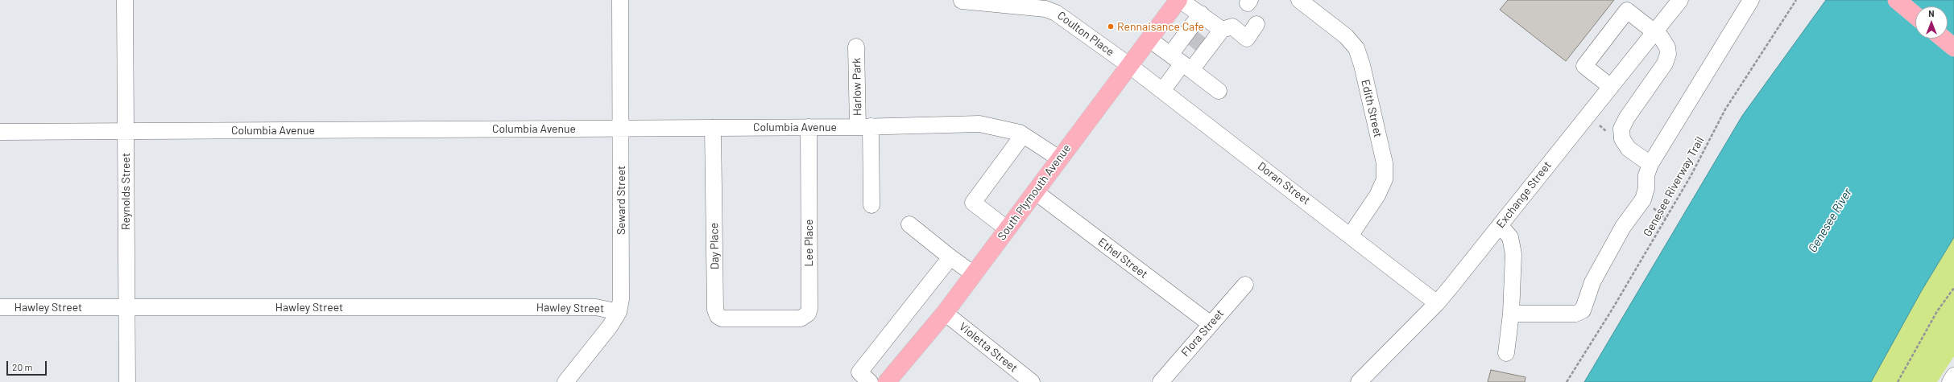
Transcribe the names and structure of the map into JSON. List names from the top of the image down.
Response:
{
  "streets": {
    "main road": ["South Plymouth Avenue"],
    "street": [
      "Coulton Place",
      "Harlow Park",
      "Edith Street",
      "Columbia Avenue",
      "Doran Street",
      "Reynolds Street",
      "Exchange Street",
      "Seward Street",
      "Lee Place",
      "Day Place",
      "Ethel Street",
      "Hawley Street",
      "Flora Street",
      "Violetta Street"
    ],
    "path": ["Genesee Riverway Trail"]
  },
  "crossings": [
    ["Coulton Place", "Doran Street"],
    ["Coulton Place", "South Plymouth Avenue"],
    ["Harlow Park", "Columbia Avenue"],
    ["Edith Street", "Doran Street"],
    ["Columbia Avenue", "Reynolds Street"],
    ["Columbia Avenue", "South Plymouth Avenue"],
    ["Columbia Avenue", "Seward Street"],
    ["Columbia Avenue", "Lee Place"],
    ["Columbia Avenue", "Day Place"],
    ["Doran Street", "South Plymouth Avenue"],
    ["Doran Street", "Exchange Street"],
    ["Reynolds Street", "Hawley Street"],
    ["South Plymouth Avenue", "Ethel Street"],
    ["South Plymouth Avenue", "Violetta Street"],
    ["Seward Street", "Hawley Street"],
    ["Lee Place", "Day Place"],
    ["Ethel Street", "Flora Street"]
  ],
  "water": ["Genesee River"],
  "places": ["Rennaisance Cafe"],
  "scale_bar": "20 m",
  "north": "top"
}
